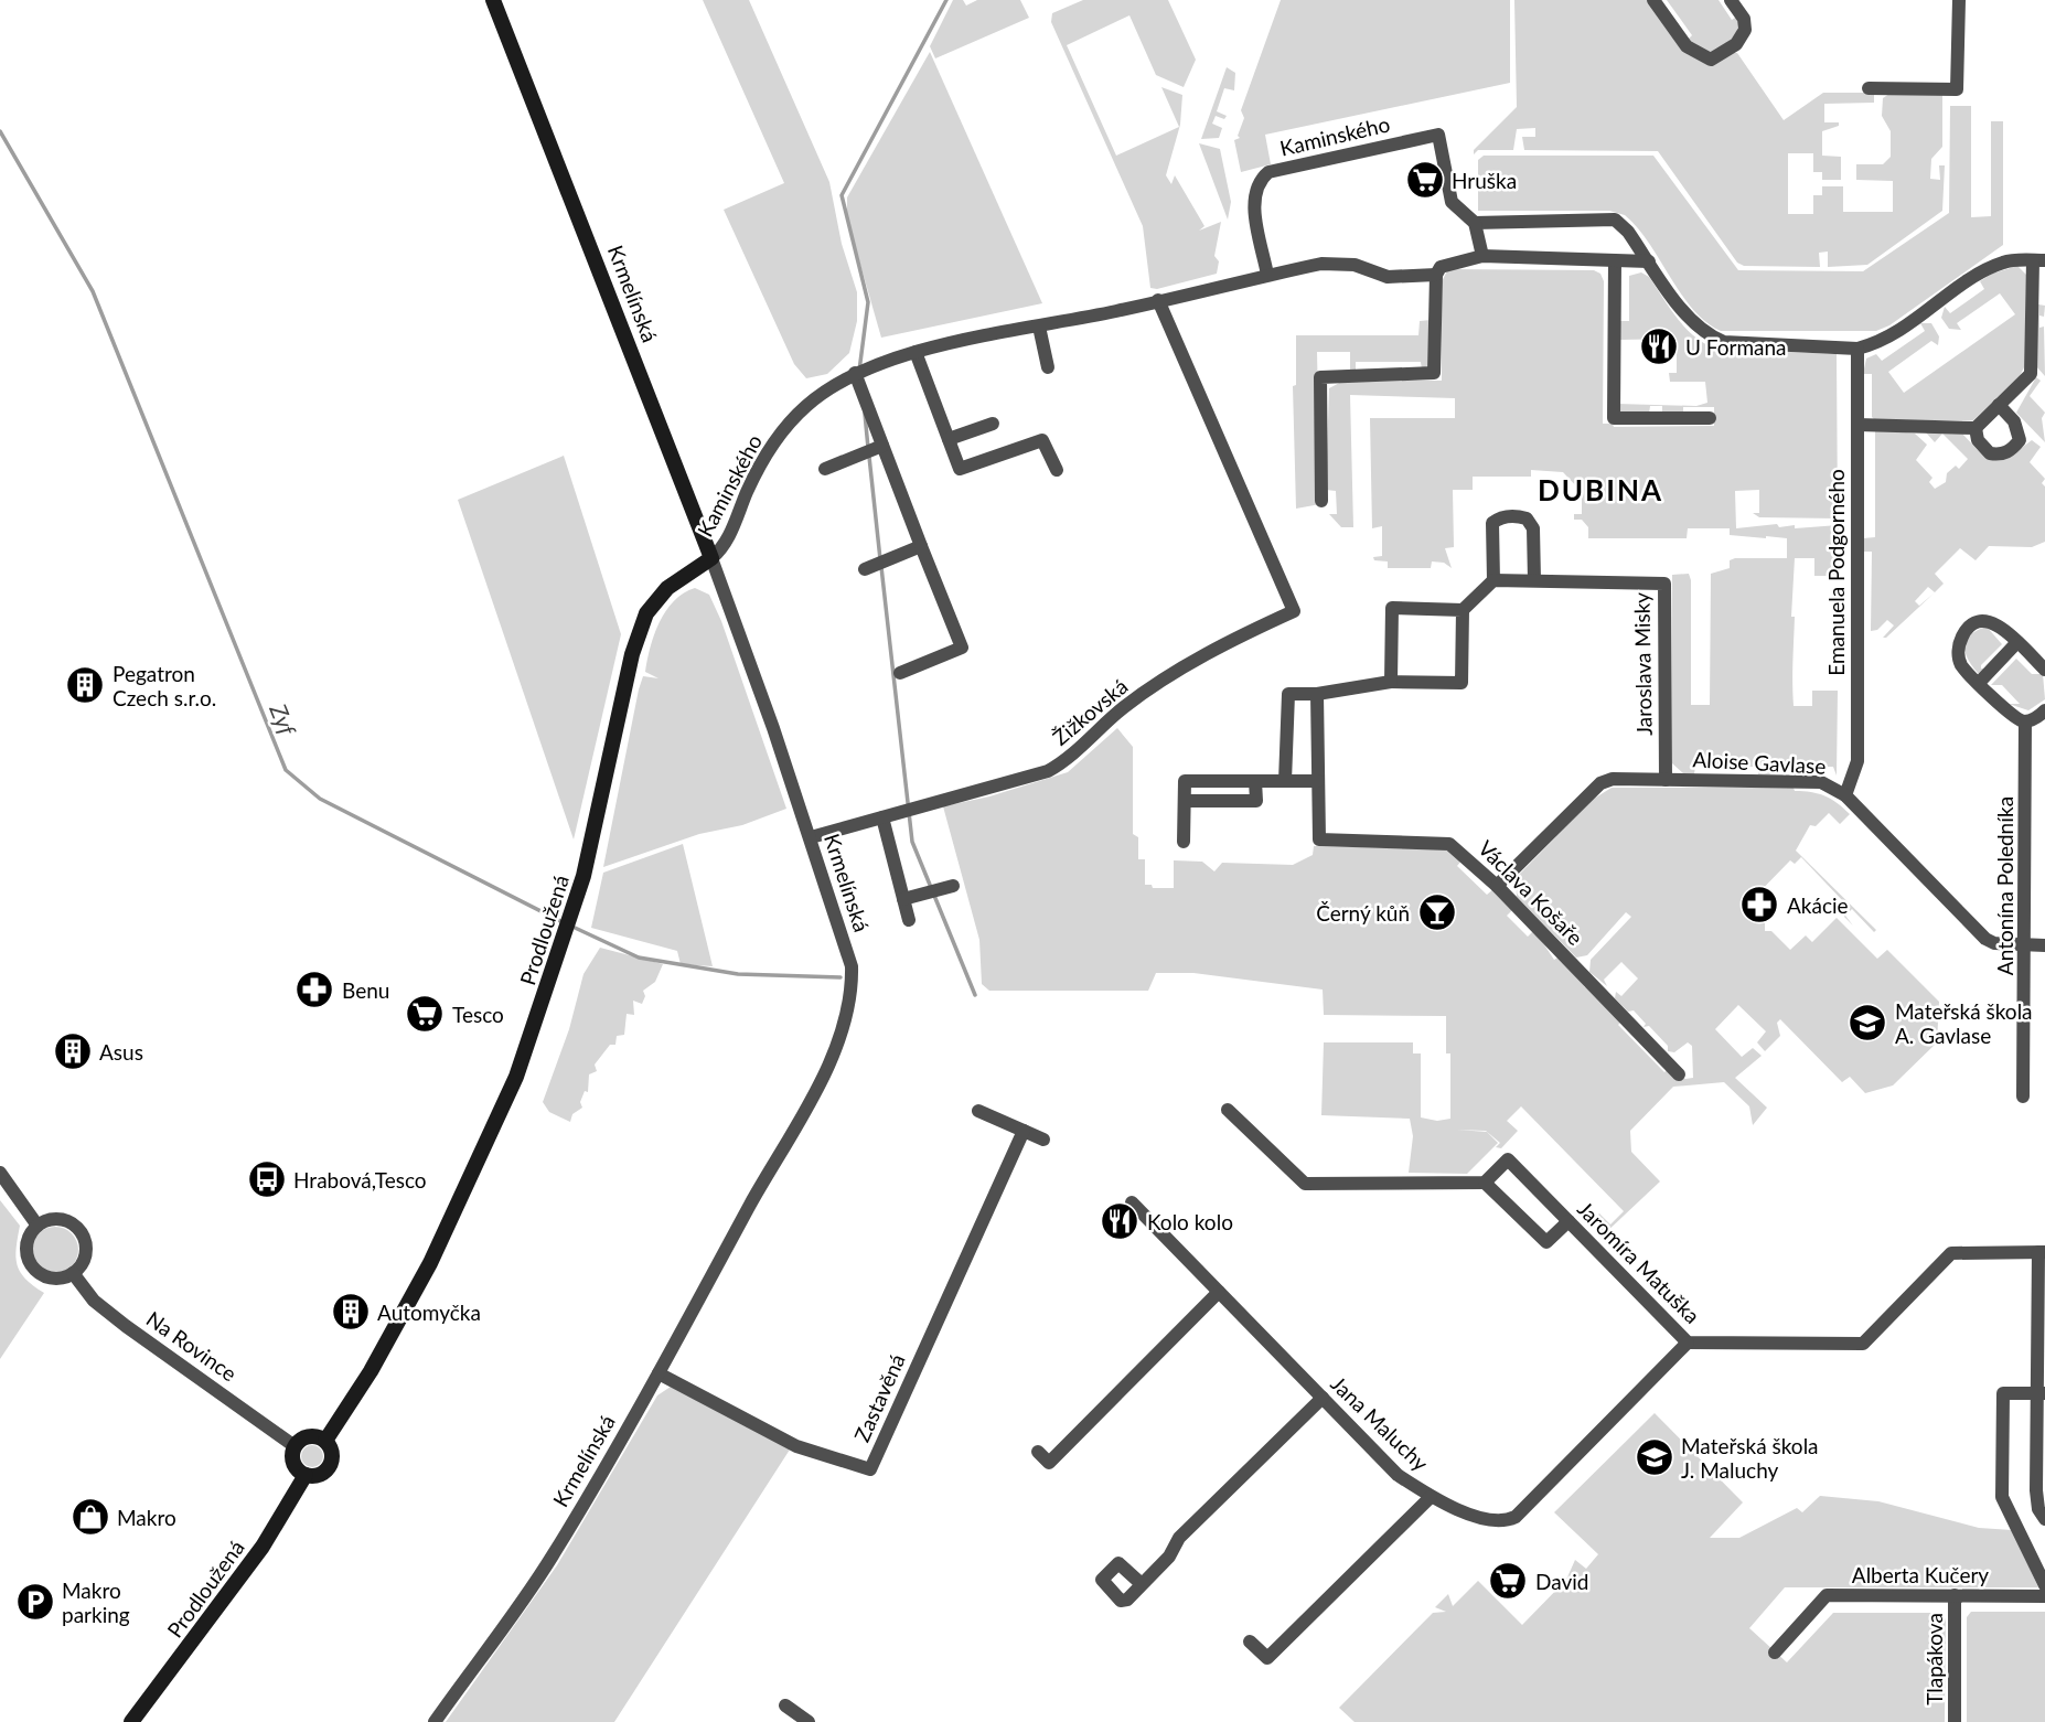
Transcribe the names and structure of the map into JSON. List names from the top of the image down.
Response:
{
  "streets": {
    "main road": ["Krmelínská", "Prodloužená"],
    "street": [
      "Kaminského",
      "Emanuela Podgorného",
      "Jaroslava Misky",
      "Žižkovská",
      "Aloise Gavlase",
      "Antonína Poledníka",
      "Václava Košaře",
      "Jaromíra Matuška",
      "Na Rovince",
      "Zastavěná",
      "Jana Maluchy",
      "Alberta Kučery",
      "Tlapákova"
    ]
  },
  "crossings": [
    ["Kaminského", "Krmelínská"],
    ["Kaminského", "Žižkovská"],
    ["Kaminského", "Prodloužená"],
    ["Krmelínská", "Žižkovská"],
    ["Krmelínská", "Prodloužená"],
    ["Krmelínská", "Zastavěná"],
    ["Emanuela Podgorného", "Aloise Gavlase"],
    ["Jaroslava Misky", "Aloise Gavlase"],
    ["Aloise Gavlase", "Antonína Poledníka"],
    ["Aloise Gavlase", "Václava Košaře"],
    ["Prodloužená", "Na Rovince"],
    ["Jaromíra Matuška", "Jana Maluchy"],
    ["Alberta Kučery", "Tlapákova"]
  ],
  "districts": ["DUBINA"],
  "water": ["Zyf"],
  "places": {
    "supermarket": ["Hruška", "Tesco", "David"],
    "restaurant": ["U Formana", "Kolo kolo"],
    "building": ["Pegatron Czech s.r.o.", "Asus", "Automyčka"],
    "pharmacy": ["Akácie", "Benu"],
    "bar": ["Černý kůň"],
    "school or university": ["Mateřská škola A. Gavlase", "Mateřská škola J. Maluchy"],
    "bus stop": ["Hrabová,Tesco"],
    "shop": ["Makro"],
    "parking": ["Makro parking"]
  }
}
